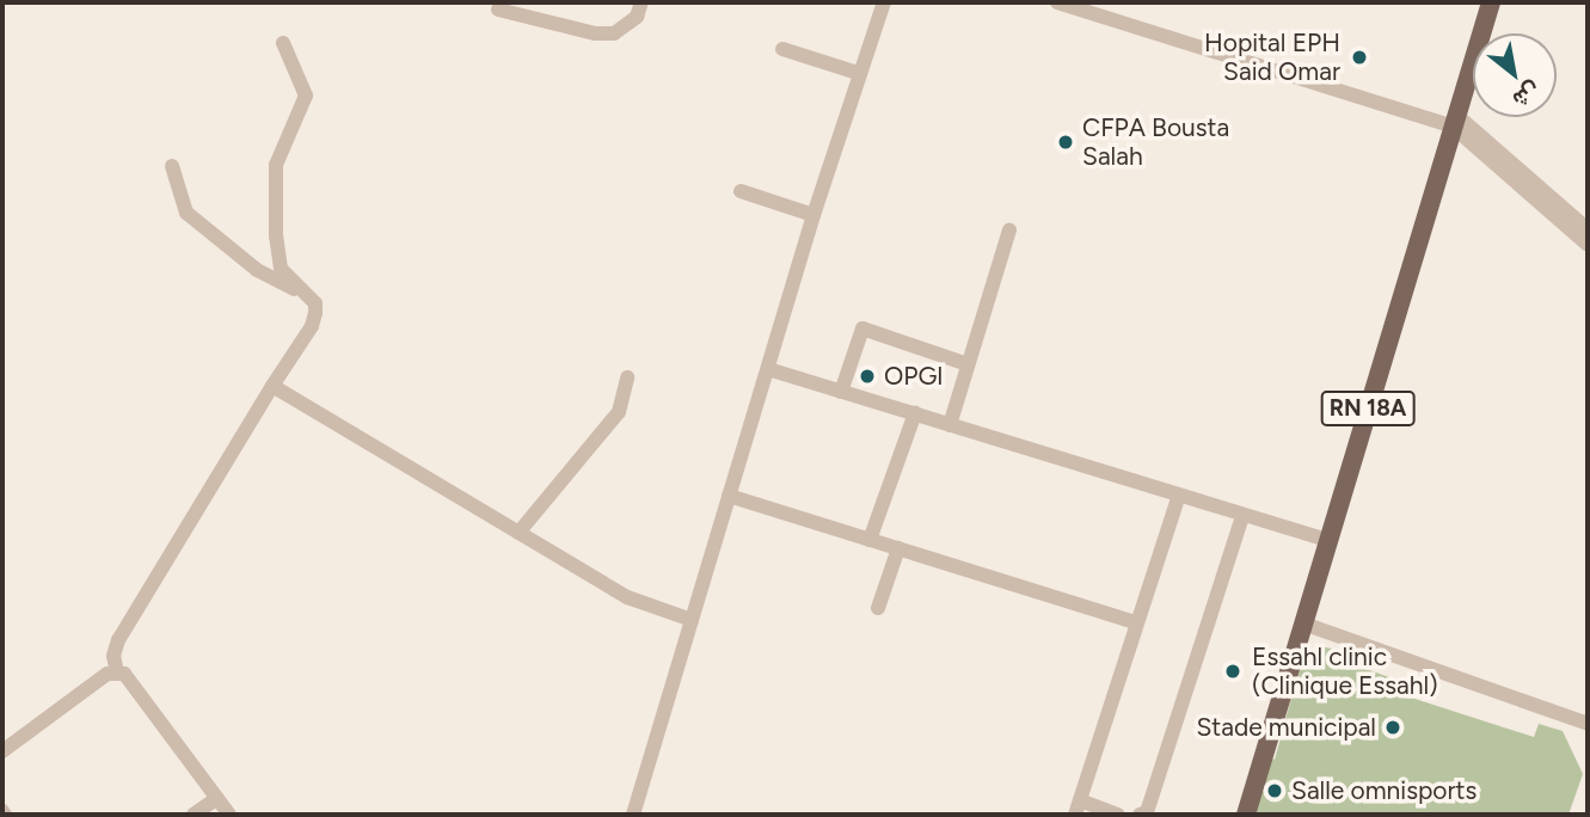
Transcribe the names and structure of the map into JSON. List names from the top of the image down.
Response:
{
  "streets": {
    "main road": ["RN 18A"]
  },
  "places": [
    "Hopital EPH Said Omar",
    "CFPA Bousta Salah",
    "OPGI",
    "Essahl clinic (Clinique Essahl)",
    "Stade municipal",
    "Salle omnisports"
  ],
  "north": "bottom right"
}
